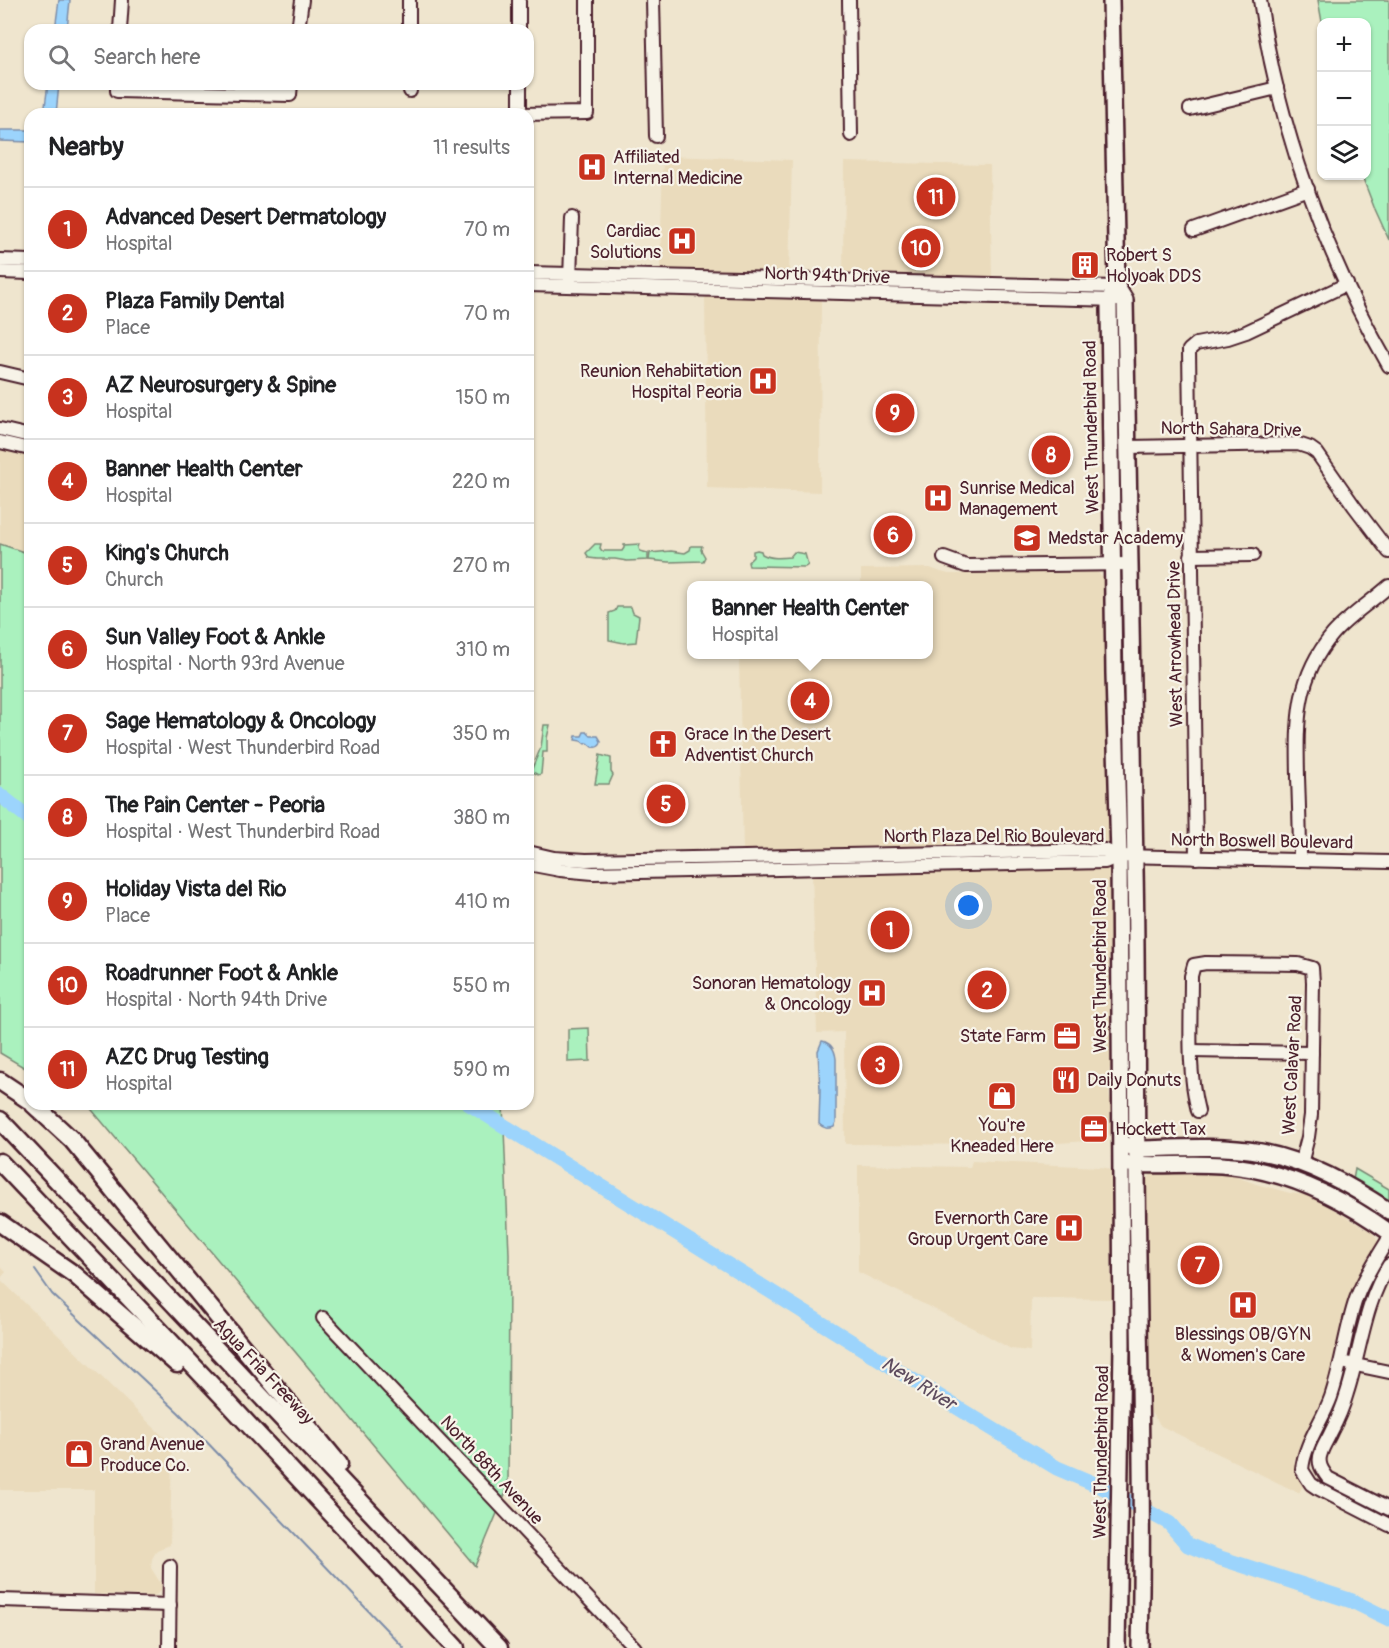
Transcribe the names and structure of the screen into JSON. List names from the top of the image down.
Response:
{
  "streets": {
    "highway": ["Agua Fria Freeway"],
    "main road": ["West Thunderbird Road"],
    "street": [
      "North 94th Drive",
      "North Sahara Drive",
      "West Arrowhead Drive",
      "North Plaza Del Rio Boulevard",
      "North Boswell Boulevard",
      "West Calavar Road",
      "North 88th Avenue"
    ]
  },
  "crossings": [
    ["North 94th Drive", "West Thunderbird Road"],
    ["West Thunderbird Road", "North Sahara Drive"],
    ["West Thunderbird Road", "North Plaza Del Rio Boulevard"],
    ["West Thunderbird Road", "North Boswell Boulevard"],
    ["North Sahara Drive", "West Arrowhead Drive"],
    ["West Arrowhead Drive", "North Boswell Boulevard"],
    ["North Plaza Del Rio Boulevard", "North Boswell Boulevard"]
  ],
  "water": ["New River"],
  "places": {
    "hospital": [
      "Affiliated Internal Medicine",
      "Cardiac Solutions",
      "Reunion Rehabiitation Hospital Peoria",
      "Sunrise Medical Management",
      "Sonoran Hematology & Oncology",
      "Evernorth Care Group Urgent Care",
      "Blessings OB/GYN & Women's Care"
    ],
    "building": ["Robert S Holyoak DDS"],
    "school or university": ["Medstar Academy"],
    "church": ["Grace In the Desert Adventist Church"],
    "office": ["State Farm", "Hockett Tax"],
    "restaurant": ["Daily Donuts"],
    "shop": ["You're Kneaded Here", "Grand Avenue Produce Co."]
  },
  "page": {
    "map_buttons": ["+", "−"],
    "search": "Search here",
    "heading": ["Nearby", "11 results"],
    "pins": [
      "11",
      "10",
      "9",
      "8",
      "6",
      "4",
      "5",
      "1",
      "2",
      "3",
      "7"
    ],
    "list": [
      {
        "mark": "1",
        "name": "Advanced Desert Dermatology",
        "note": "Hospital",
        "value": "70 m"
      },
      {
        "mark": "2",
        "name": "Plaza Family Dental",
        "note": "Place",
        "value": "70 m"
      },
      {
        "mark": "3",
        "name": "AZ Neurosurgery & Spine",
        "note": "Hospital",
        "value": "150 m"
      },
      {
        "mark": "4",
        "name": "Banner Health Center",
        "note": "Hospital",
        "value": "220 m"
      },
      {
        "mark": "5",
        "name": "King's Church",
        "note": "Church",
        "value": "270 m"
      },
      {
        "mark": "6",
        "name": "Sun Valley Foot & Ankle",
        "note": "Hospital · North 93rd Avenue",
        "value": "310 m"
      },
      {
        "mark": "7",
        "name": "Sage Hematology & Oncology",
        "note": "Hospital · West Thunderbird Road",
        "value": "350 m"
      },
      {
        "mark": "8",
        "name": "The Pain Center - Peoria",
        "note": "Hospital · West Thunderbird Road",
        "value": "380 m"
      },
      {
        "mark": "9",
        "name": "Holiday Vista del Rio",
        "note": "Place",
        "value": "410 m"
      },
      {
        "mark": "10",
        "name": "Roadrunner Foot & Ankle",
        "note": "Hospital · North 94th Drive",
        "value": "550 m"
      },
      {
        "mark": "11",
        "name": "AZC Drug Testing",
        "note": "Hospital",
        "value": "590 m"
      }
    ],
    "popup": ["Banner Health Center", "Hospital"]
  }
}
